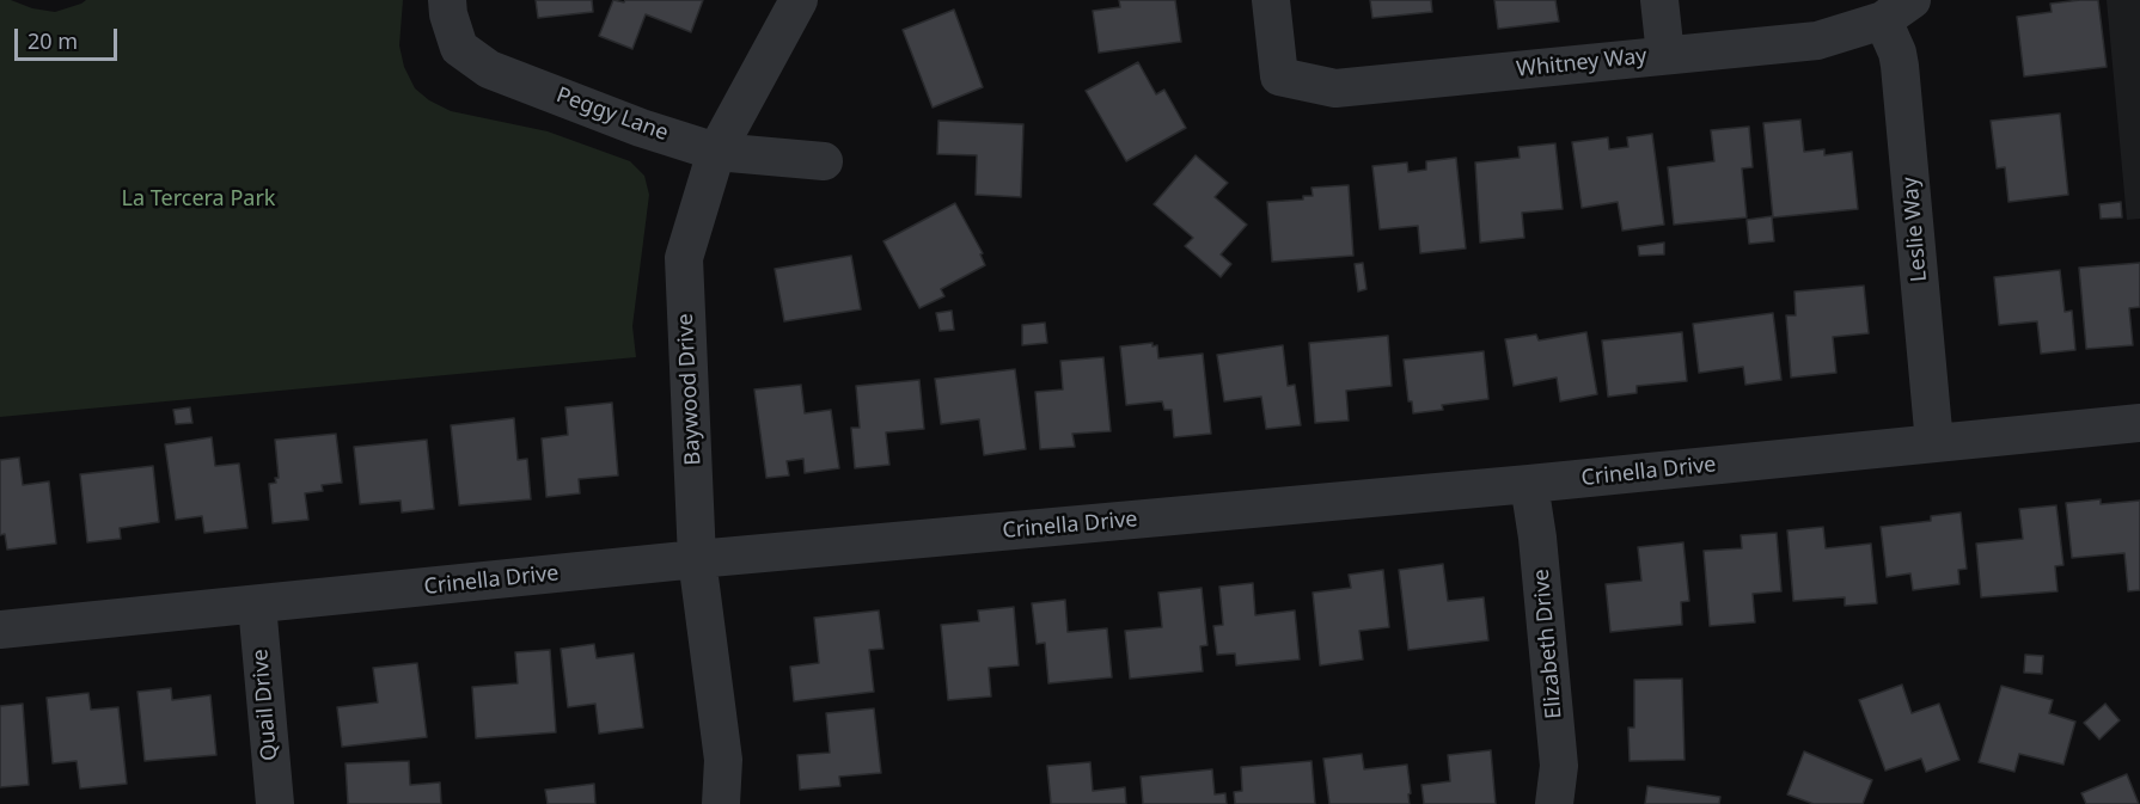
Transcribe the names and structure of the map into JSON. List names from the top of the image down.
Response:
{
  "streets": {
    "street": [
      "Whitney Way",
      "Peggy Lane",
      "Leslie Way",
      "Baywood Drive",
      "Crinella Drive",
      "Elizabeth Drive",
      "Quail Drive"
    ]
  },
  "crossings": [
    ["Whitney Way", "Leslie Way"],
    ["Peggy Lane", "Baywood Drive"],
    ["Leslie Way", "Crinella Drive"],
    ["Baywood Drive", "Crinella Drive"],
    ["Crinella Drive", "Elizabeth Drive"],
    ["Crinella Drive", "Quail Drive"]
  ],
  "parks": ["La Tercera Park"],
  "scale_bar": "20 m"
}
